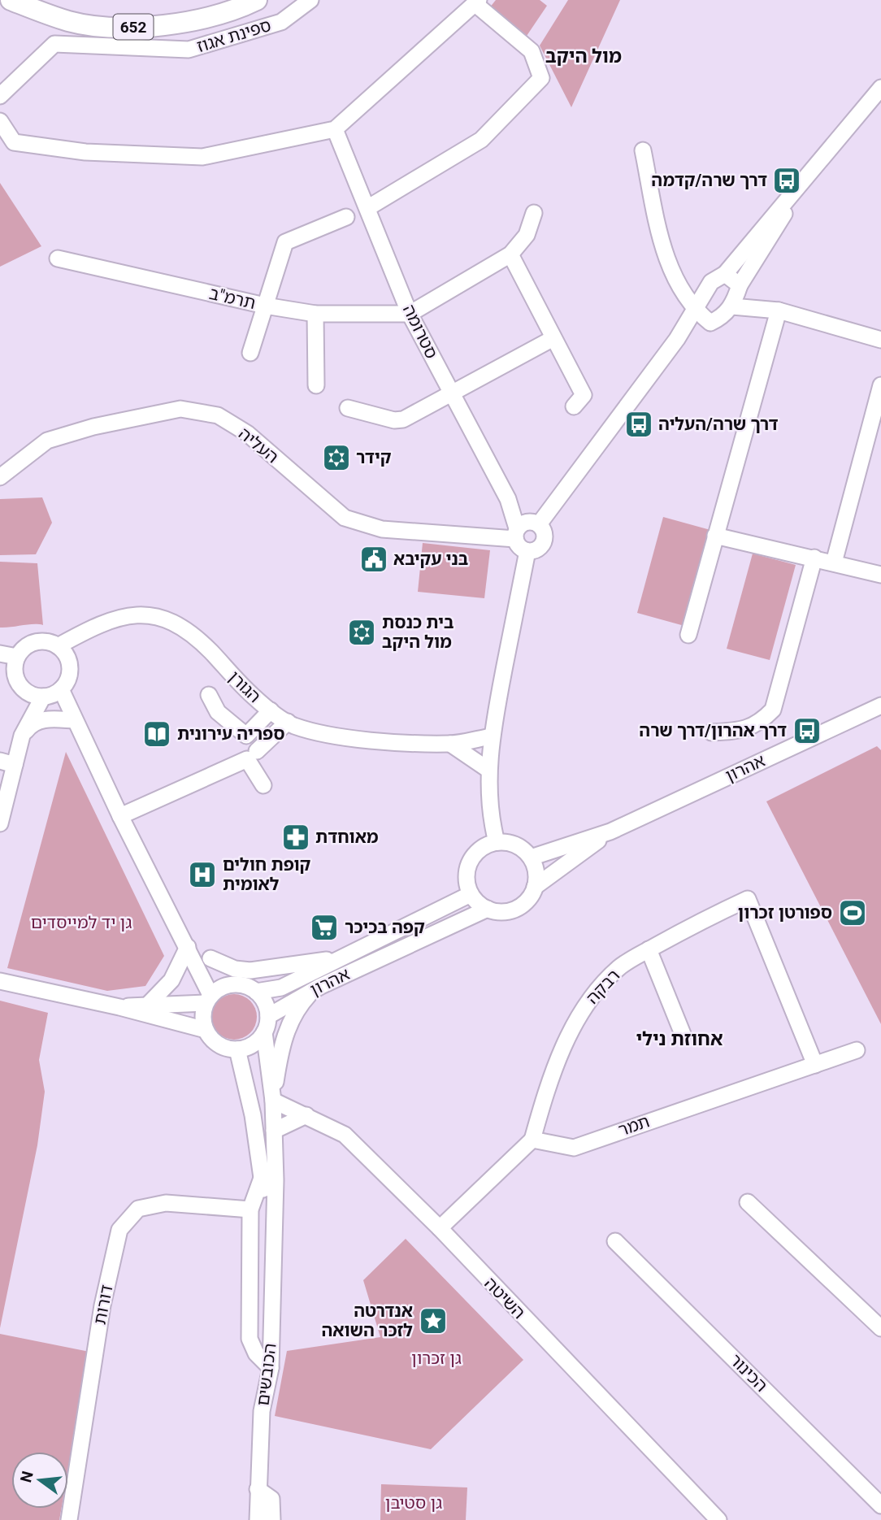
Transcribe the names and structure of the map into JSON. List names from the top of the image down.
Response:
{
  "streets": {
    "main road": ["652"],
    "street": [
      "ספינת אגוז",
      "תרמ\"ב",
      "סטרומה",
      "העליה",
      "הגורן",
      "אהרון",
      "רבקה",
      "תמר",
      "השיטה",
      "דורות",
      "הכינור",
      "הכובשים"
    ]
  },
  "crossings": [
    ["תרמ\"ב", "סטרומה"],
    ["סטרומה", "העליה"],
    ["אהרון", "הכובשים"],
    ["רבקה", "תמר"],
    ["השיטה", "הכובשים"]
  ],
  "districts": ["מול היקב", "אחוזת נילי"],
  "parks": ["גן יד למייסדים", "גן זכרון", "גן סטיבן"],
  "places": {
    "bus stop": ["דרך שרה/קדמה", "דרך שרה/העליה", "דרך אהרון/דרך שרה"],
    "synagogue": ["קידר", "בית כנסת מול היקב"],
    "public building": ["בני עקיבא"],
    "library": ["ספריה עירונית"],
    "pharmacy": ["מאוחדת"],
    "hospital": ["קופת חולים לאומית"],
    "sports": ["ספורטן זכרון"],
    "supermarket": ["קפה בכיכר"],
    "place": ["אנדרטה לזכר השואה"]
  },
  "north": "left"
}
